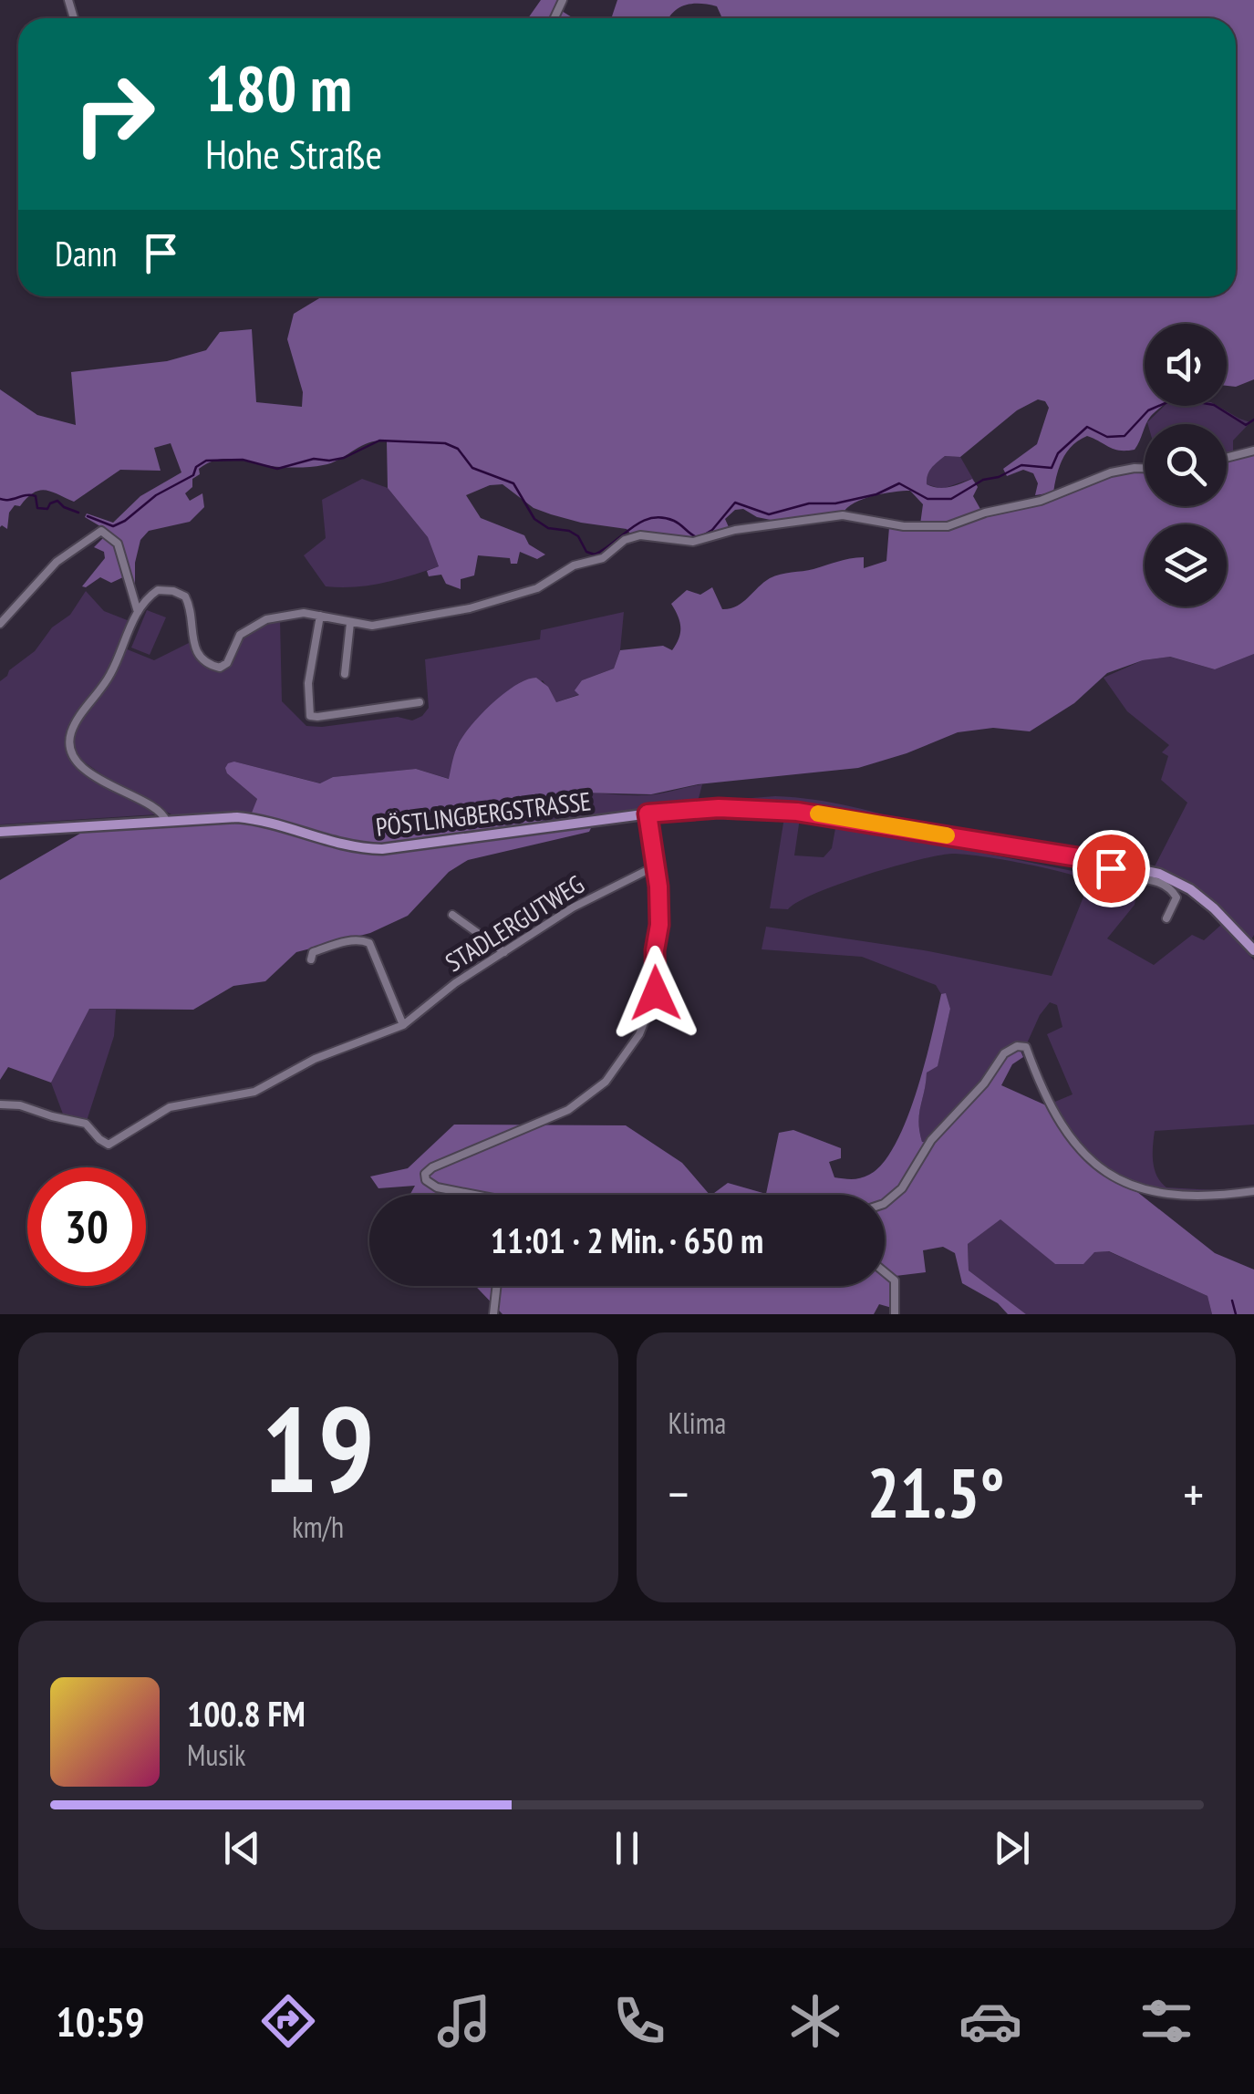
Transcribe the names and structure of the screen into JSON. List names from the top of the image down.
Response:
{
  "streets": {
    "main road": ["PÖSTLINGBERGSTRASSE"],
    "street": ["STADLERGUTWEG"]
  },
  "page": {
    "turn": ["180 m", "Hohe Straße"],
    "then": "Dann",
    "limit": "30",
    "trip": "11:01 · 2 Min. · 650 m",
    "tile": [
      ["19", "km/h"],
      "Klima"
    ],
    "heat": ["−", "21.5°", "+"],
    "song": ["100.8 FM", "Musik"],
    "tabs": "10:59"
  }
}
